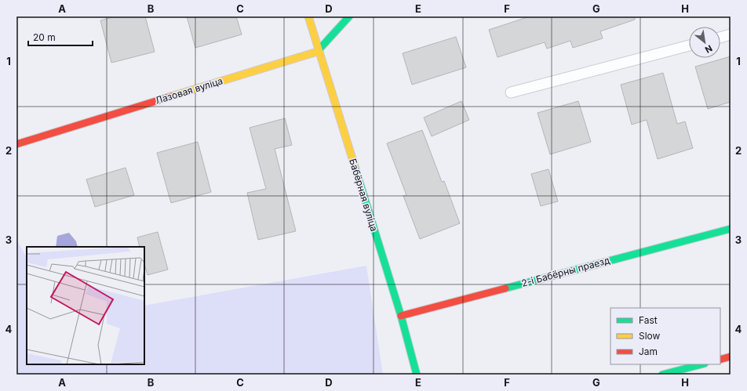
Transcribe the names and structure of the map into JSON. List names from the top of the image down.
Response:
{
  "streets": {
    "street": ["Лазовая вуліца", "Бабёрная вуліца", "2-і Бабёрны праезд"]
  },
  "crossings": [
    ["Лазовая вуліца", "Бабёрная вуліца"],
    ["Бабёрная вуліца", "2-і Бабёрны праезд"]
  ],
  "legend": ["Fast", "Slow", "Jam"],
  "scale_bar": "20 m",
  "north": "bottom right",
  "grid": {
    "columns": [
      "A",
      "B",
      "C",
      "D",
      "E",
      "F",
      "G",
      "H"
    ],
    "rows": [
      "1",
      "2",
      "3",
      "4"
    ]
  }
}
